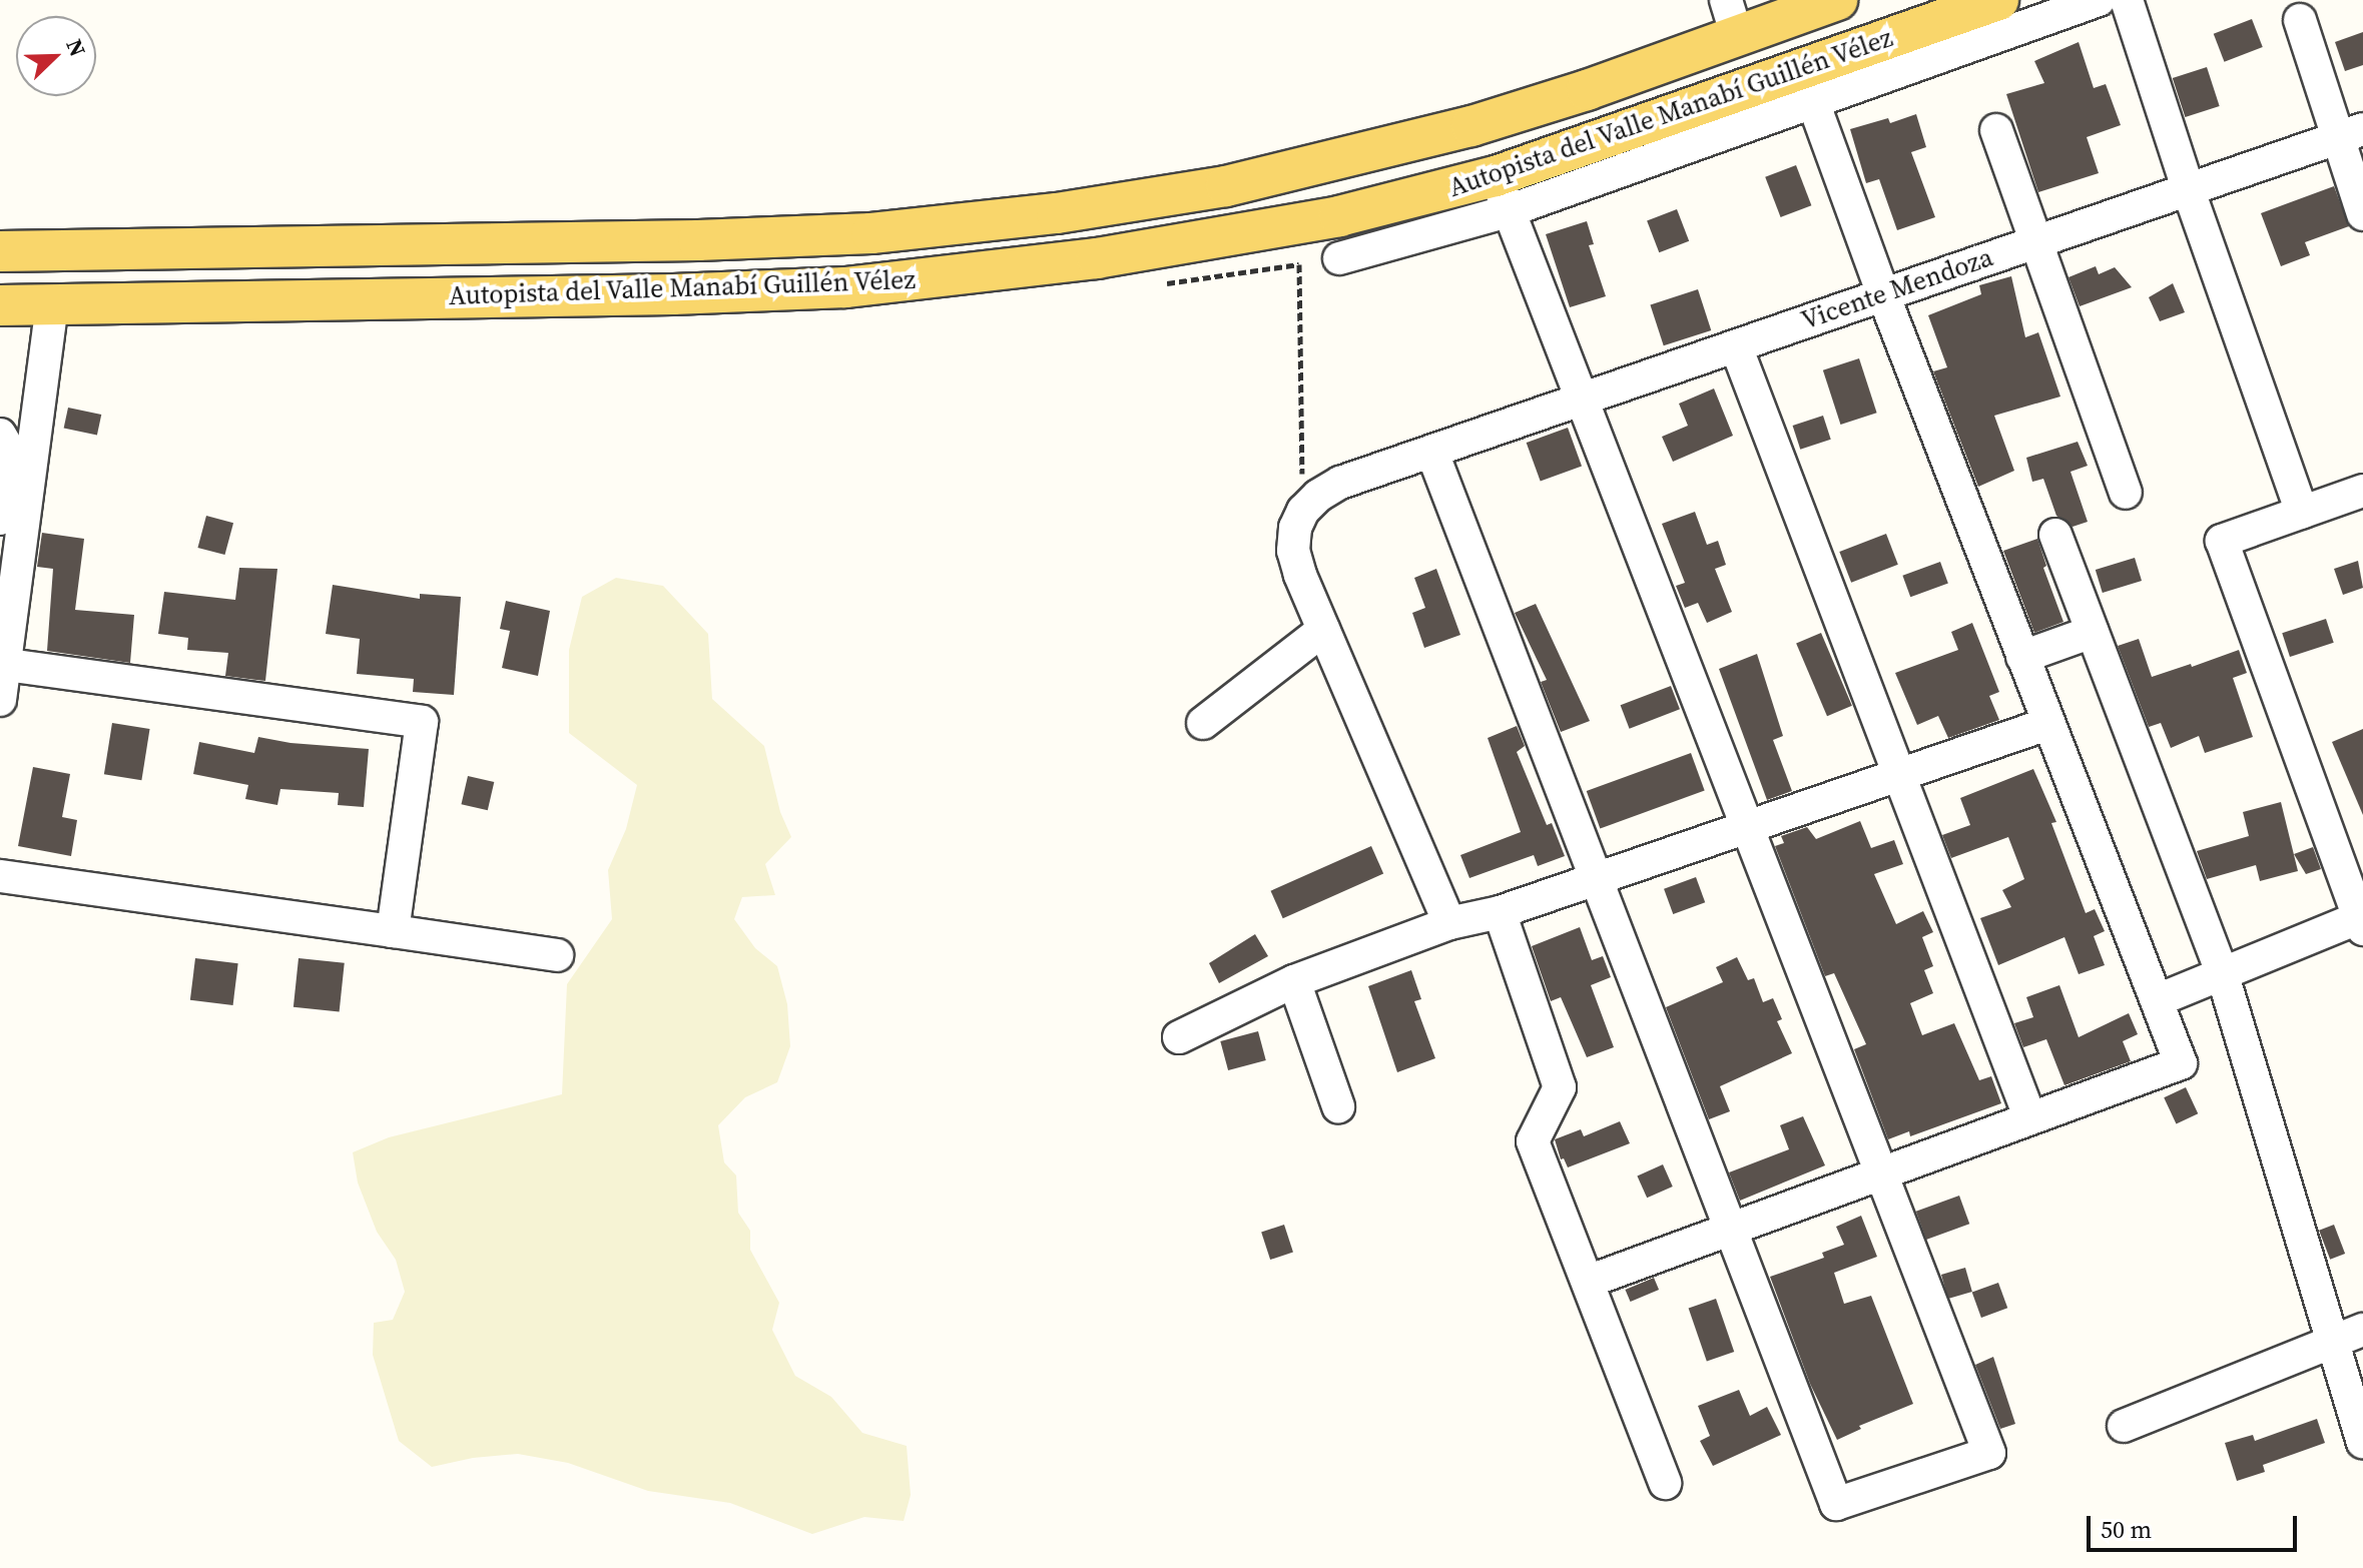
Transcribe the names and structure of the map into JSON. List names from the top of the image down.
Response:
{
  "streets": {
    "main road": ["Autopista del Valle Manabí Guillén Vélez"],
    "street": ["Vicente Mendoza"]
  },
  "scale_bar": "50 m",
  "north": "top right"
}
